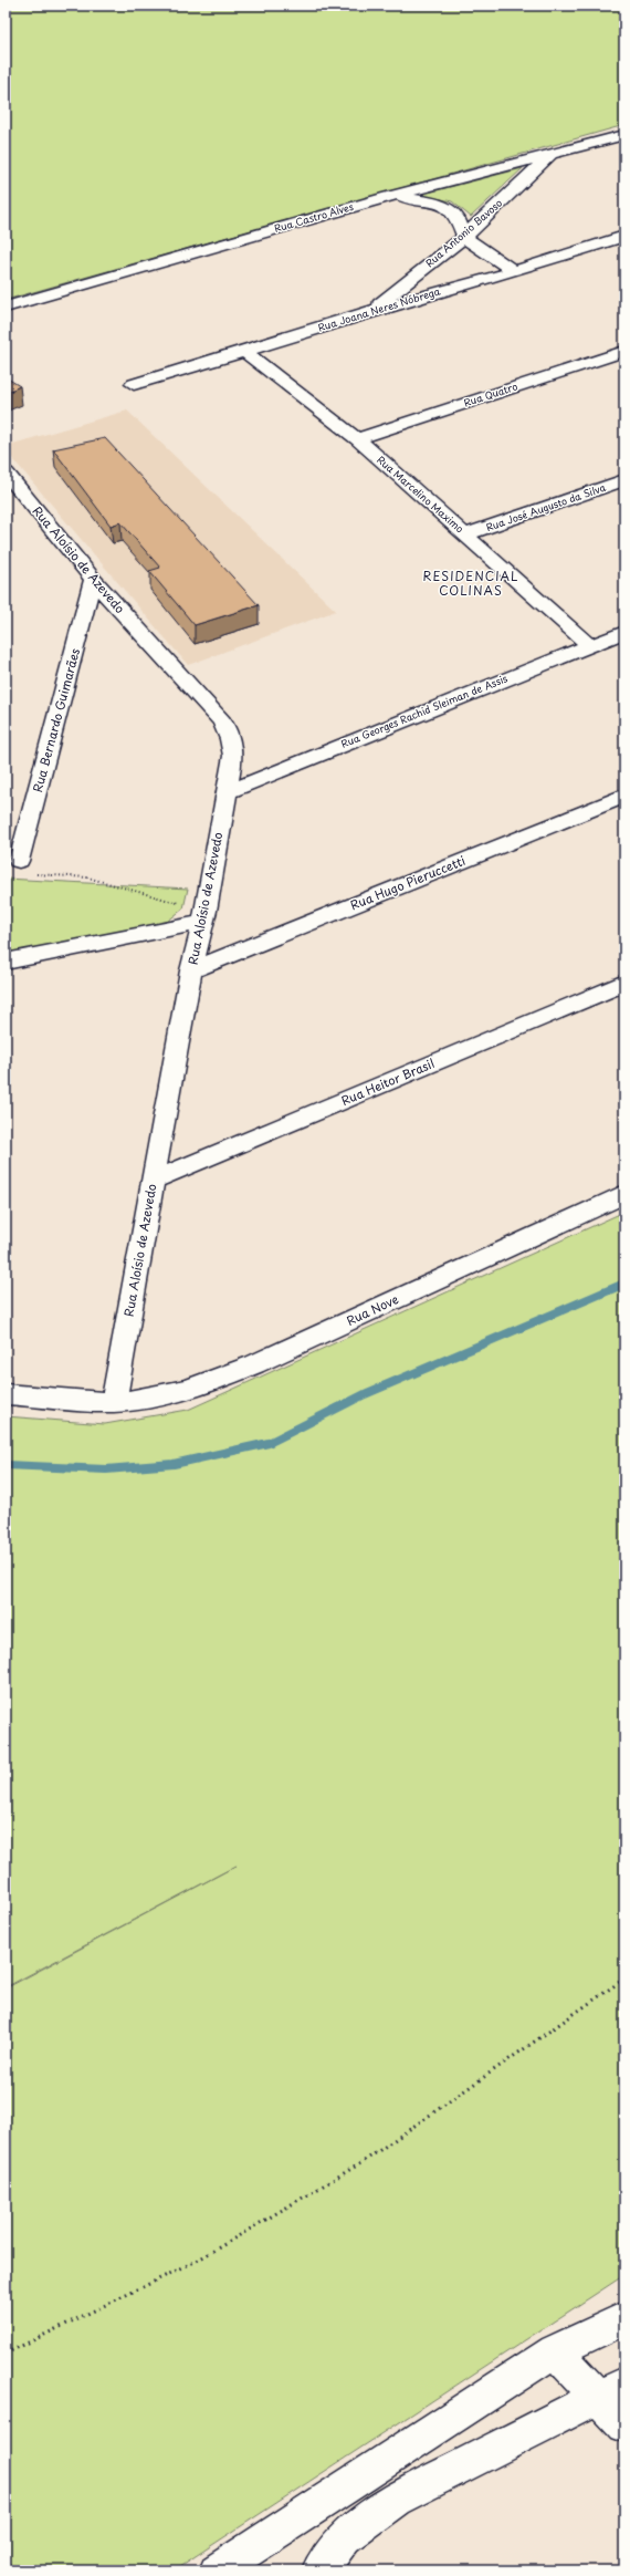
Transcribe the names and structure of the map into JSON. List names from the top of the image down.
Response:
{
  "streets": {
    "street": [
      "Rua Castro Alves",
      "Rua Antonio Bavoso",
      "Rua Joana Neres Nóbrega",
      "Rua Quatro",
      "Rua Marcelino Maximo",
      "Rua José Augusto da Silva",
      "Rua Aloísio de Azevedo",
      "Rua Georges Rachid Sleiman de Assis",
      "Rua Bernardo Guimarães",
      "Rua Hugo Pieruccetti",
      "Rua Heitor Brasil",
      "Rua Nove"
    ]
  },
  "crossings": [
    ["Rua Castro Alves", "Rua Antonio Bavoso"],
    ["Rua Antonio Bavoso", "Rua Joana Neres Nóbrega"],
    ["Rua Joana Neres Nóbrega", "Rua Marcelino Maximo"],
    ["Rua Quatro", "Rua Marcelino Maximo"],
    ["Rua Marcelino Maximo", "Rua José Augusto da Silva"],
    ["Rua Marcelino Maximo", "Rua Georges Rachid Sleiman de Assis"],
    ["Rua Aloísio de Azevedo", "Rua Georges Rachid Sleiman de Assis"],
    ["Rua Aloísio de Azevedo", "Rua Bernardo Guimarães"],
    ["Rua Aloísio de Azevedo", "Rua Hugo Pieruccetti"],
    ["Rua Aloísio de Azevedo", "Rua Heitor Brasil"],
    ["Rua Aloísio de Azevedo", "Rua Nove"]
  ],
  "districts": ["RESIDENCIAL COLINAS"]
}
